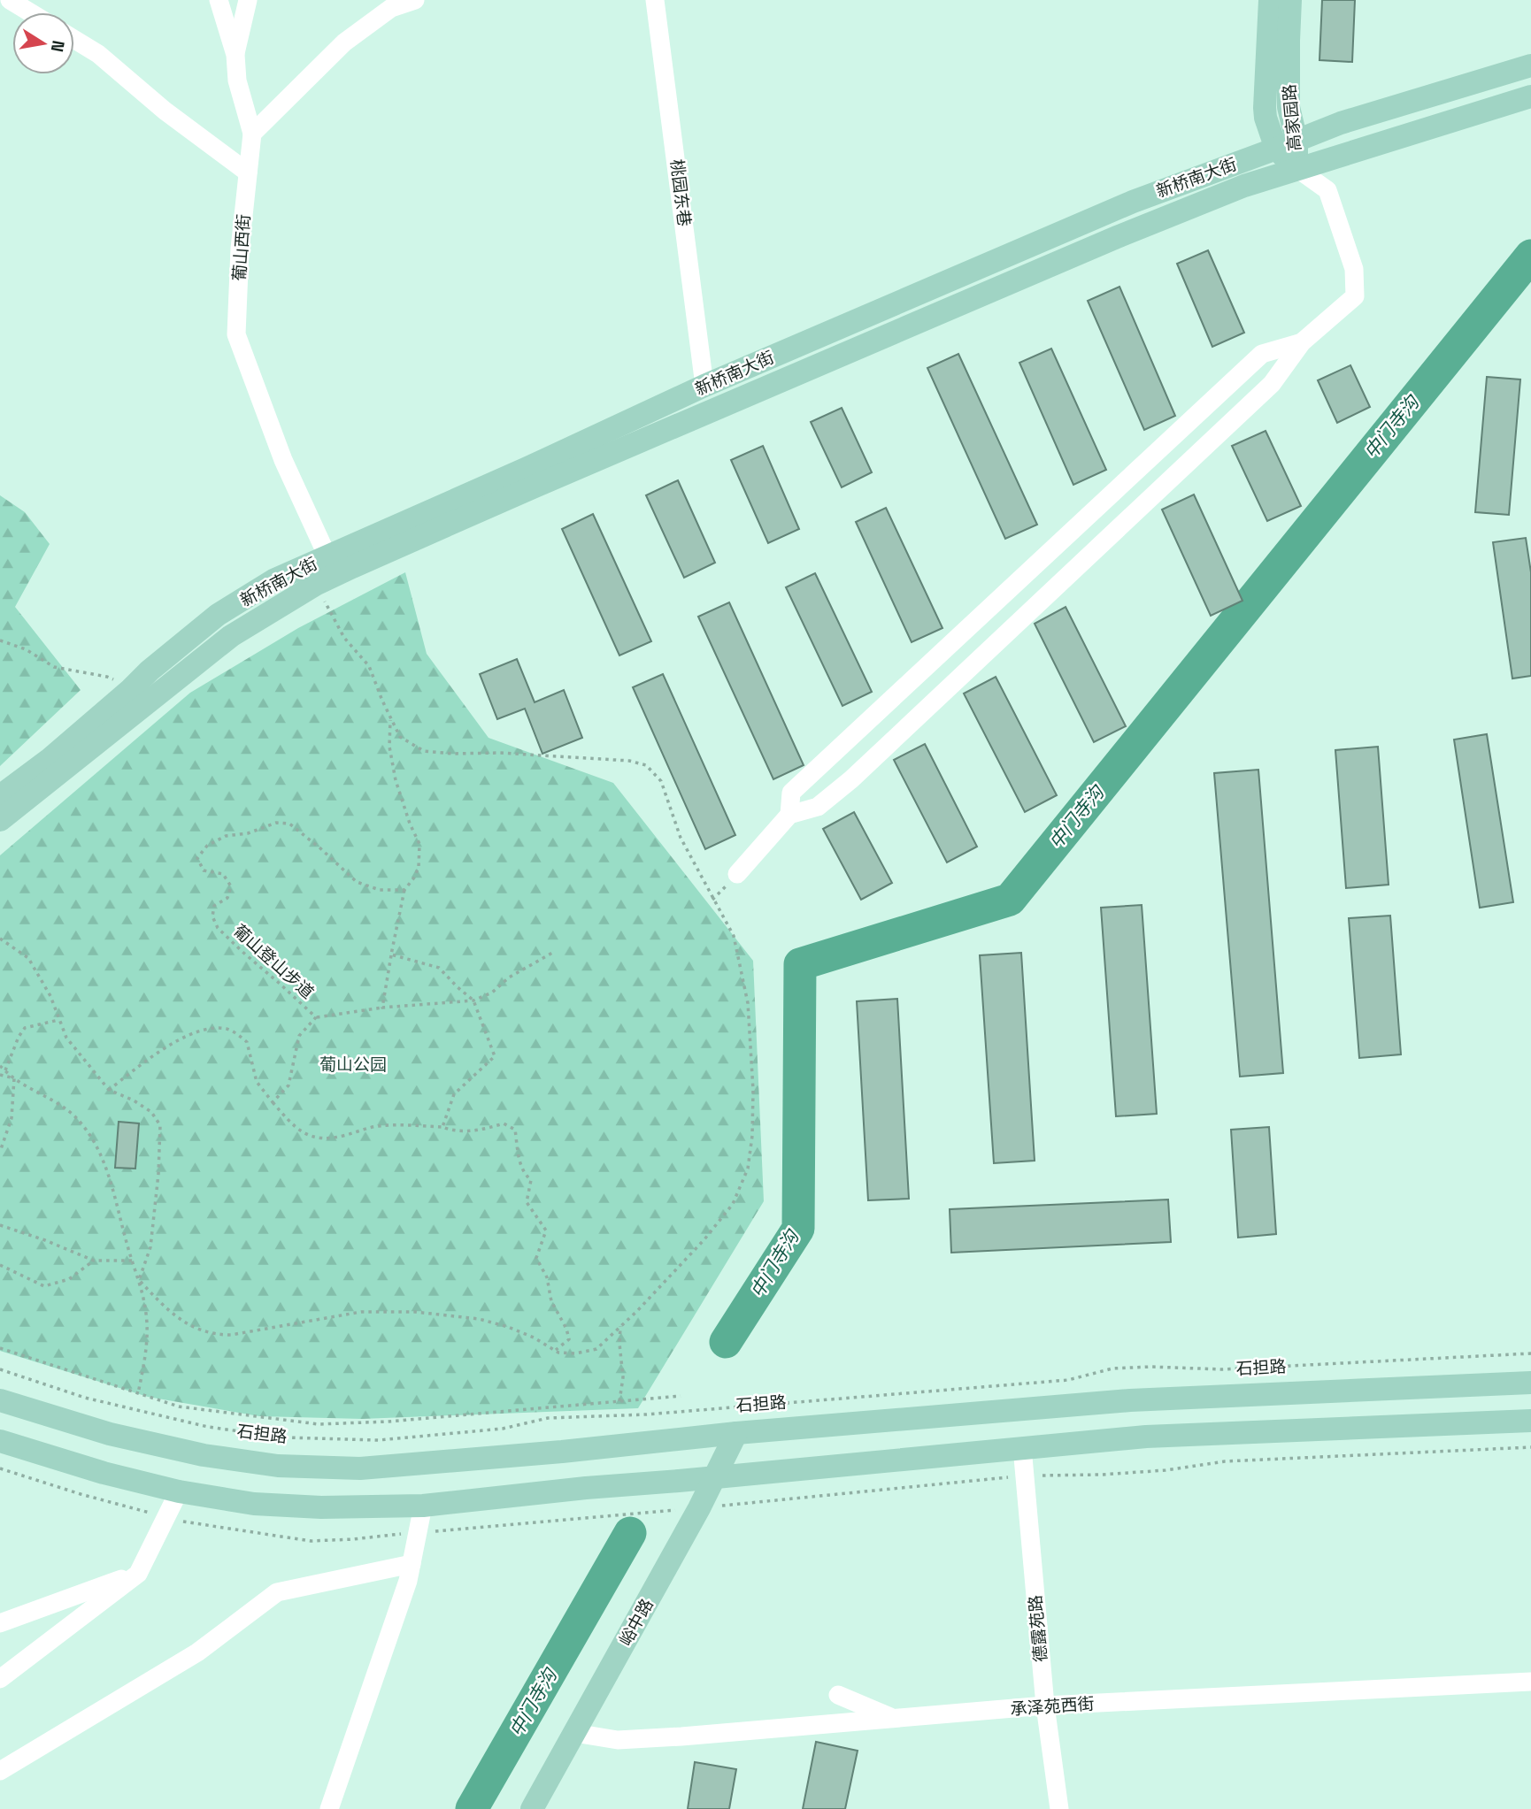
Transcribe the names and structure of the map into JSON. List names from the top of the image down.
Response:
{
  "streets": {
    "main road": [
      "高家园路",
      "新桥南大街",
      "石担路",
      "峪中路"
    ],
    "street": [
      "桃园东巷",
      "葡山西街",
      "德露苑路",
      "承泽苑西街"
    ],
    "path": ["葡山登山步道"]
  },
  "crossings": [
    ["高家园路", "新桥南大街"],
    ["新桥南大街", "桃园东巷"],
    ["新桥南大街", "葡山西街"],
    ["石担路", "峪中路"],
    ["峪中路", "承泽苑西街"],
    ["德露苑路", "承泽苑西街"]
  ],
  "water": ["中门寺沟"],
  "parks": ["葡山公园"],
  "north": "right"
}
